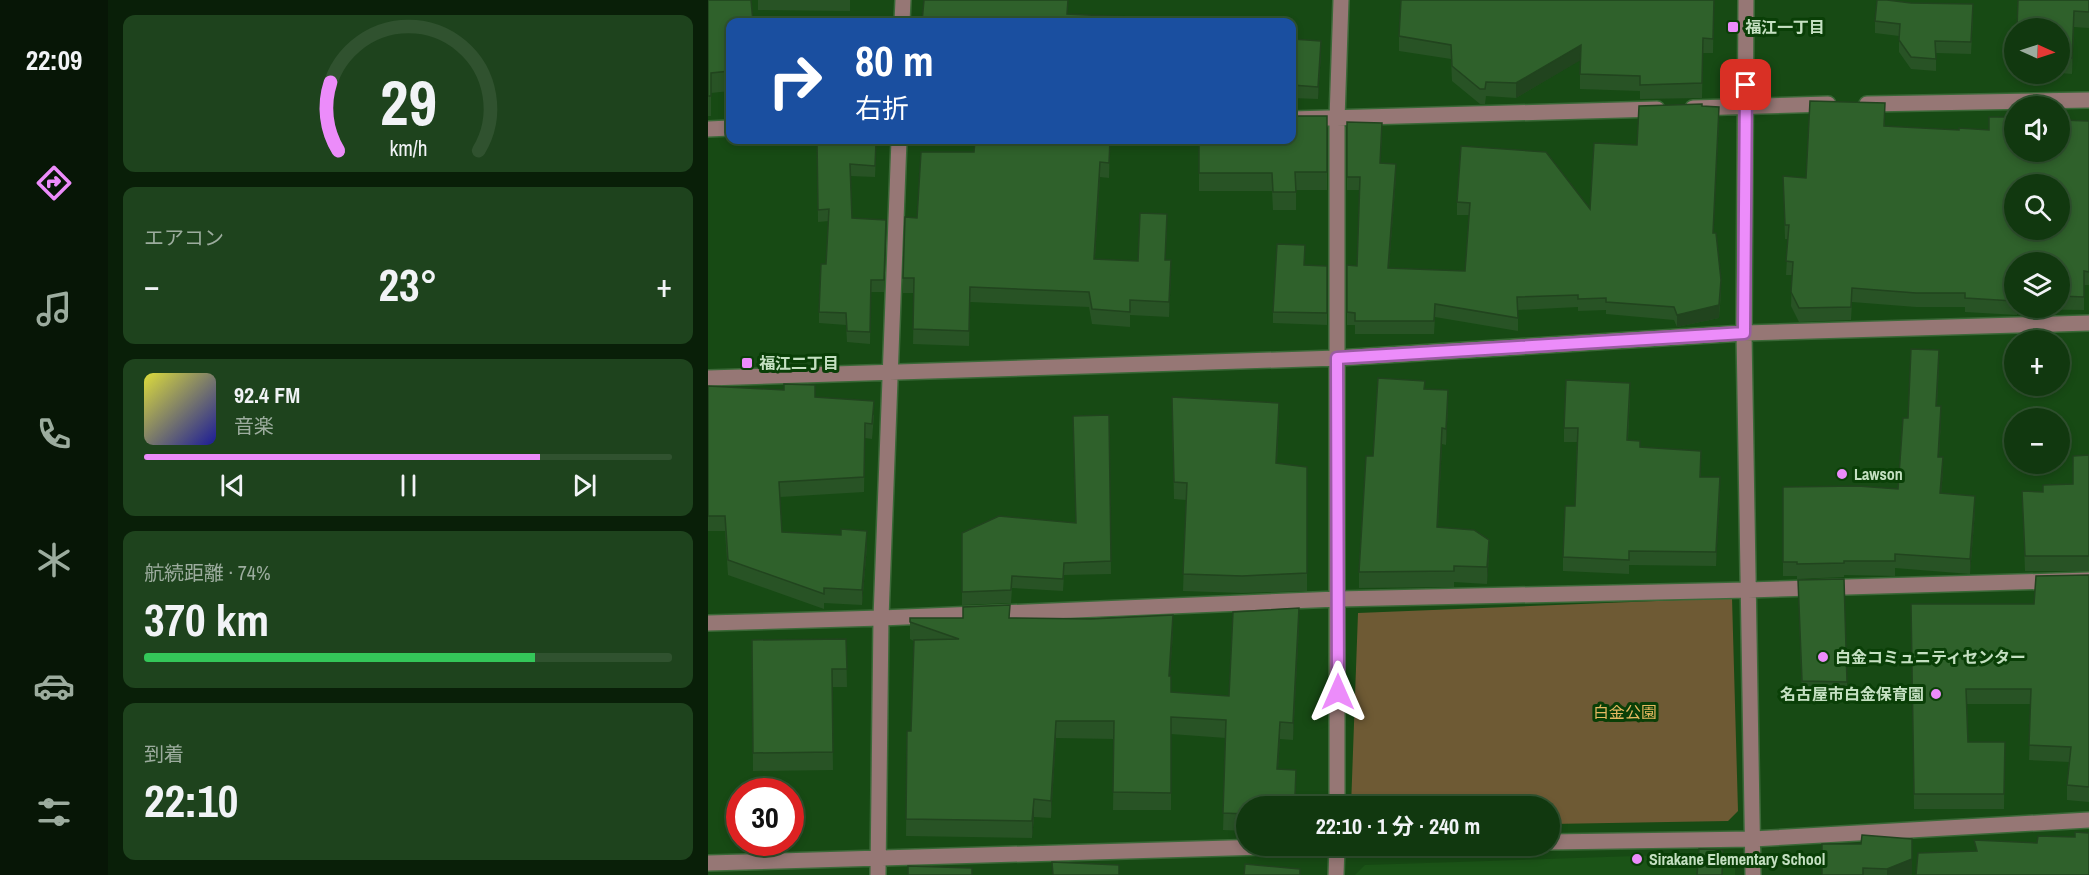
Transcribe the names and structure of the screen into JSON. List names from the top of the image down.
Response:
{
  "parks": ["白金公園"],
  "places": {
    "transit": ["福江一丁目", "福江二丁目"],
    "other": [
      "Lawson",
      "白金コミュニティセンター",
      "名古屋市白金保育園",
      "Sirakane Elementary School"
    ]
  },
  "north": "right",
  "page": {
    "tabs": "22:09",
    "map_buttons": ["+", "−"],
    "turn": ["80 m", "右折"],
    "tile": [
      "エアコン",
      ["航続距離 · 74%", "370 km"],
      ["到着", "22:10"]
    ],
    "heat": ["−", "23°", "+"],
    "song": ["92.4 FM", "音楽"],
    "limit": "30",
    "trip": "22:10 · 1 分 · 240 m",
    "gauge": ["29", "km/h"]
  }
}
